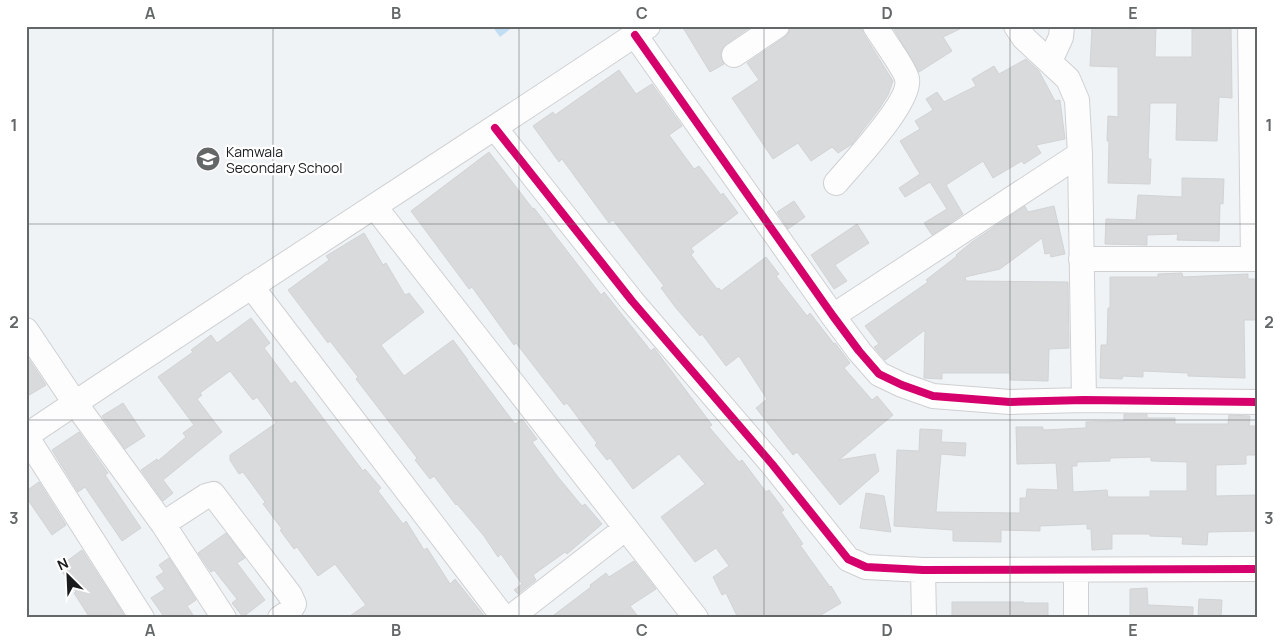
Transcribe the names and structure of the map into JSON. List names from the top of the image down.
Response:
{
  "places": {
    "school or university": ["Kamwala Secondary School"]
  },
  "north": "top left",
  "grid": {
    "columns": [
      "A",
      "B",
      "C",
      "D",
      "E"
    ],
    "rows": ["1", "2", "3"]
  }
}
